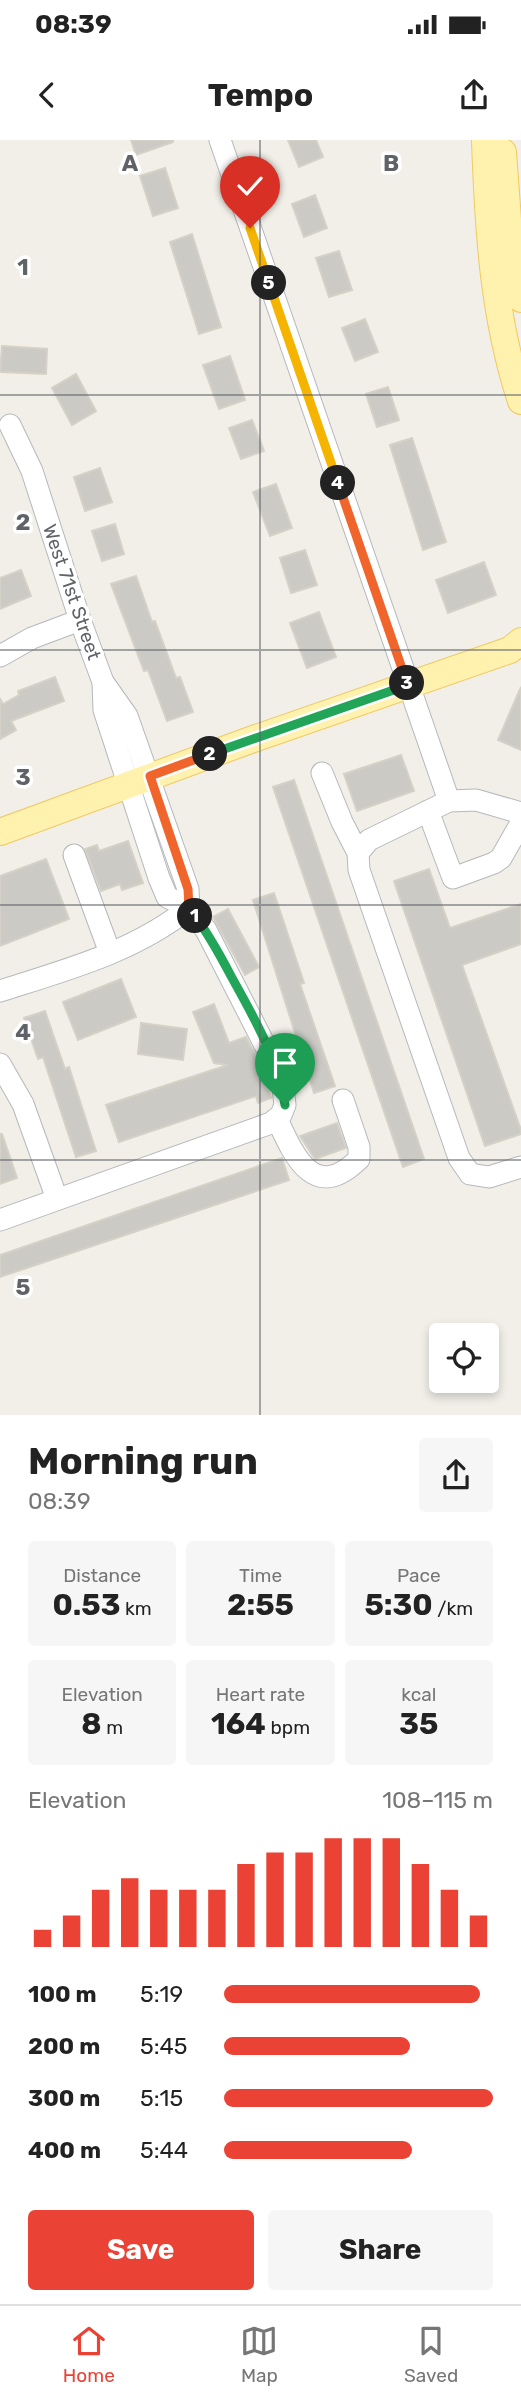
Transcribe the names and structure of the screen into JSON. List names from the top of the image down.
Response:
{
  "streets": {
    "street": ["West 71st Street"]
  },
  "page": {
    "status": "08:39",
    "header": "Tempo",
    "pins": [
      "5",
      "4",
      "3",
      "2",
      "1"
    ],
    "heading": ["Morning run", "08:39"],
    "stats": [
      ["Distance", "0.53 km"],
      ["Time", "2:55"],
      ["Pace", "5:30 /km"],
      ["Elevation", "8 m"],
      ["Heart rate", "164 bpm"],
      ["kcal", "35"]
    ],
    "chart": ["Elevation", "108–115 m"],
    "list": [
      {
        "name": "100 m",
        "note": "5:19"
      },
      {
        "name": "200 m",
        "note": "5:45"
      },
      {
        "name": "300 m",
        "note": "5:15"
      },
      {
        "name": "400 m",
        "note": "5:44"
      }
    ],
    "buttons": ["Save", "Share"],
    "tabs": ["Home", "Map", "Saved"]
  },
  "grid": {
    "columns": ["A", "B"],
    "rows": [
      "1",
      "2",
      "3",
      "4",
      "5"
    ]
  }
}
